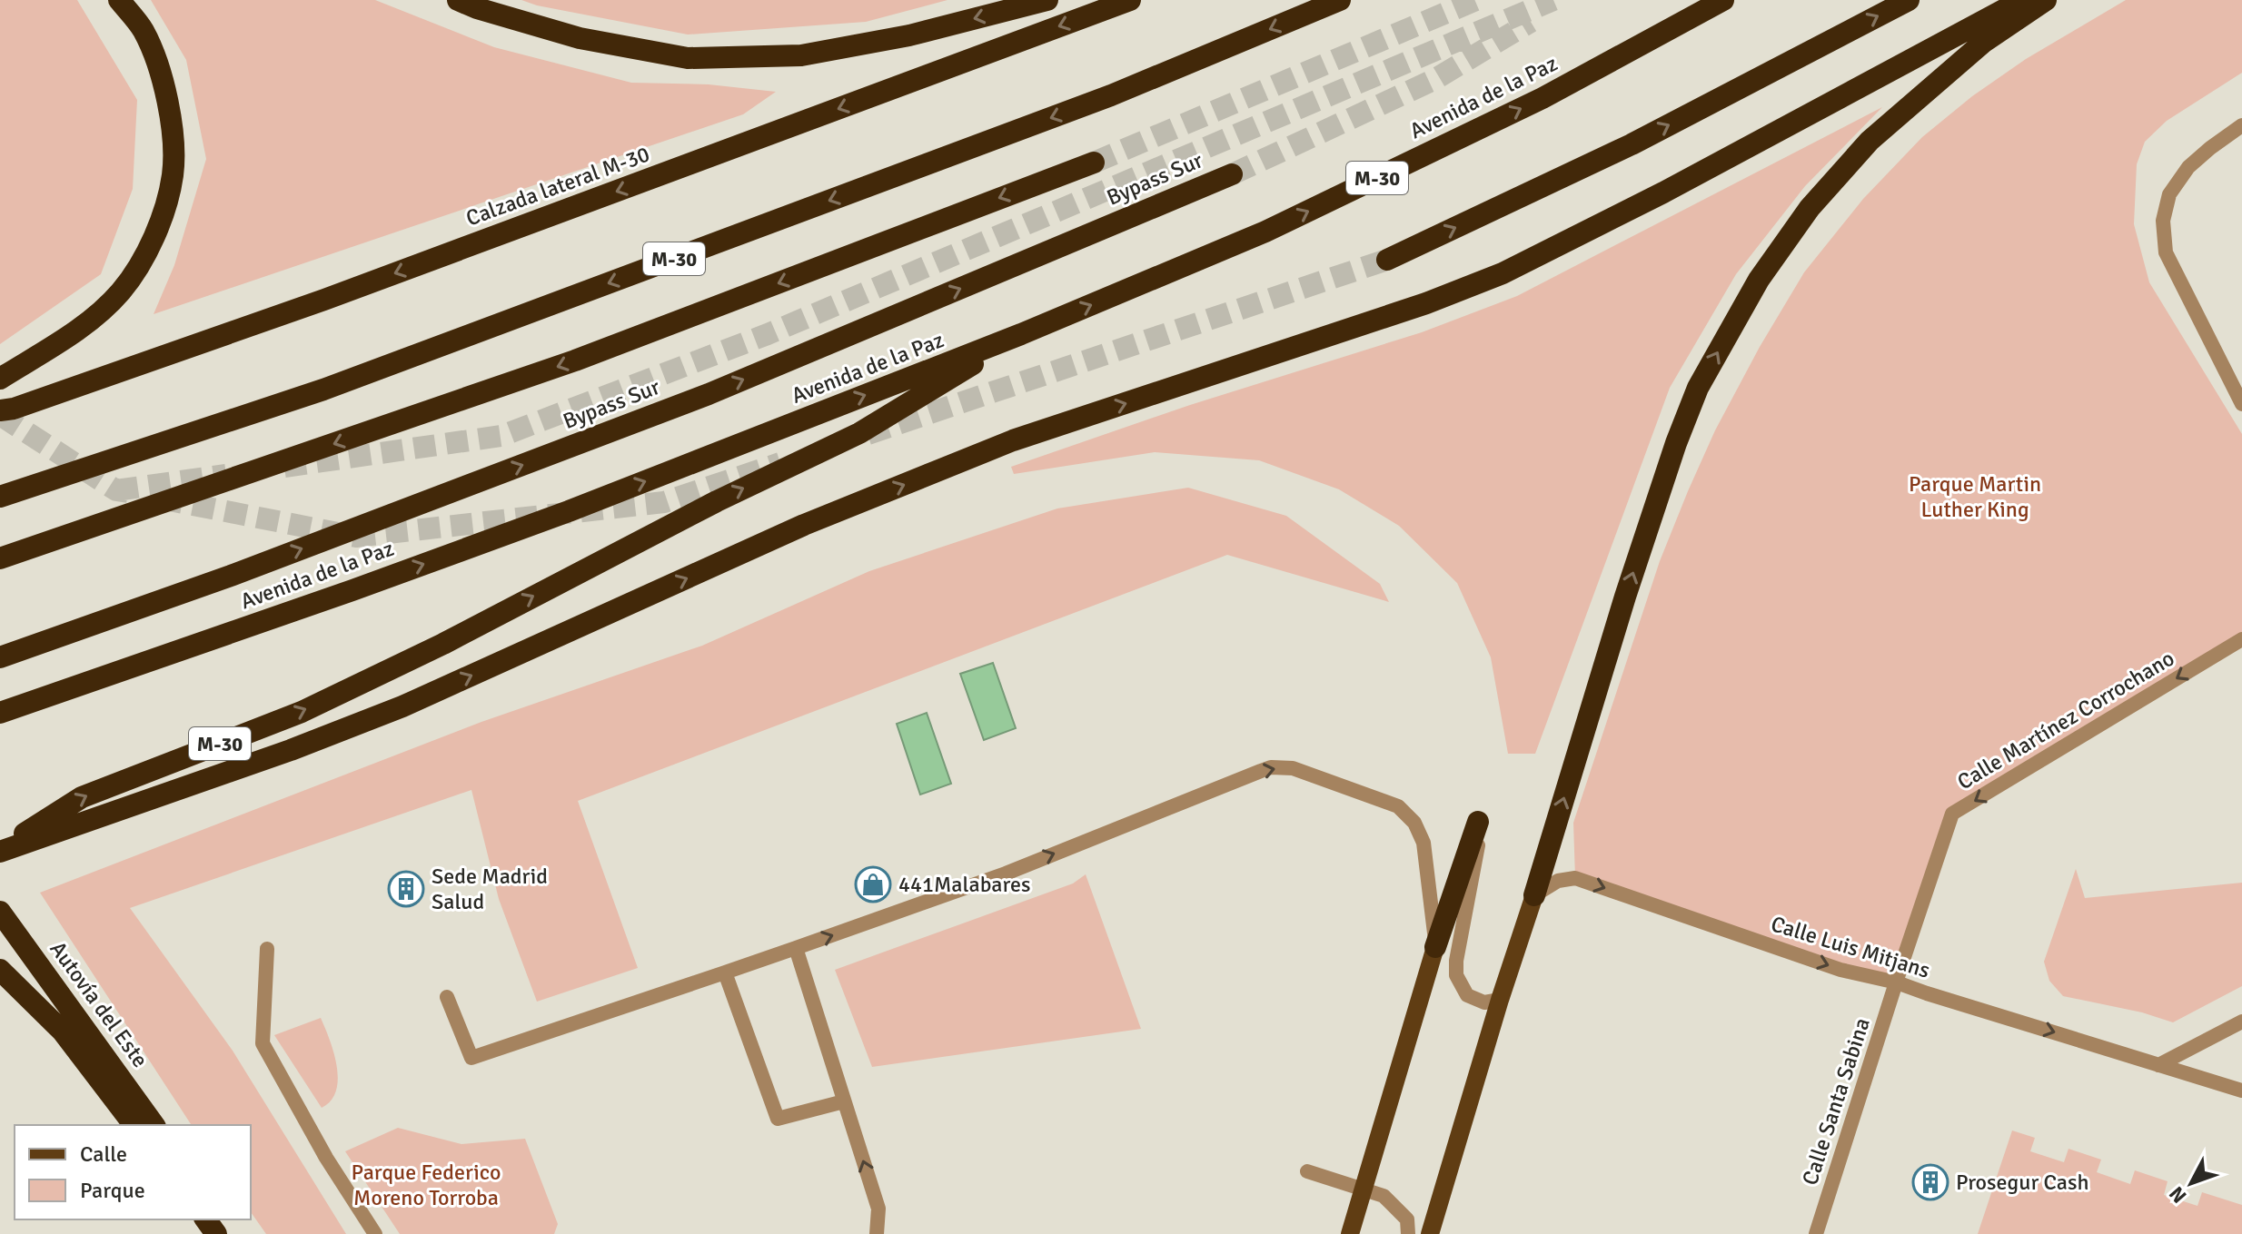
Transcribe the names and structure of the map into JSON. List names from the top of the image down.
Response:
{
  "streets": {
    "highway": [
      "Avenida de la Paz",
      "M-30",
      "Bypass Sur",
      "Calzada lateral M-30",
      "Autovía del Este"
    ],
    "street": ["Calle Martínez Corrochano", "Calle Luis Mitjans", "Calle Santa Sabina"]
  },
  "crossings": [
    ["Avenida de la Paz", "M-30"],
    ["Calle Martínez Corrochano", "Calle Luis Mitjans"],
    ["Calle Martínez Corrochano", "Calle Santa Sabina"],
    ["Calle Luis Mitjans", "Calle Santa Sabina"]
  ],
  "one_way": ["Calle Martínez Corrochano", "Calle Luis Mitjans"],
  "parks": ["Parque Martin Luther King", "Parque Federico Moreno Torroba"],
  "places": {
    "shop": ["441Malabares"],
    "building": ["Sede Madrid Salud", "Prosegur Cash"]
  },
  "legend": ["Calle", "Parque"],
  "north": "bottom left"
}
